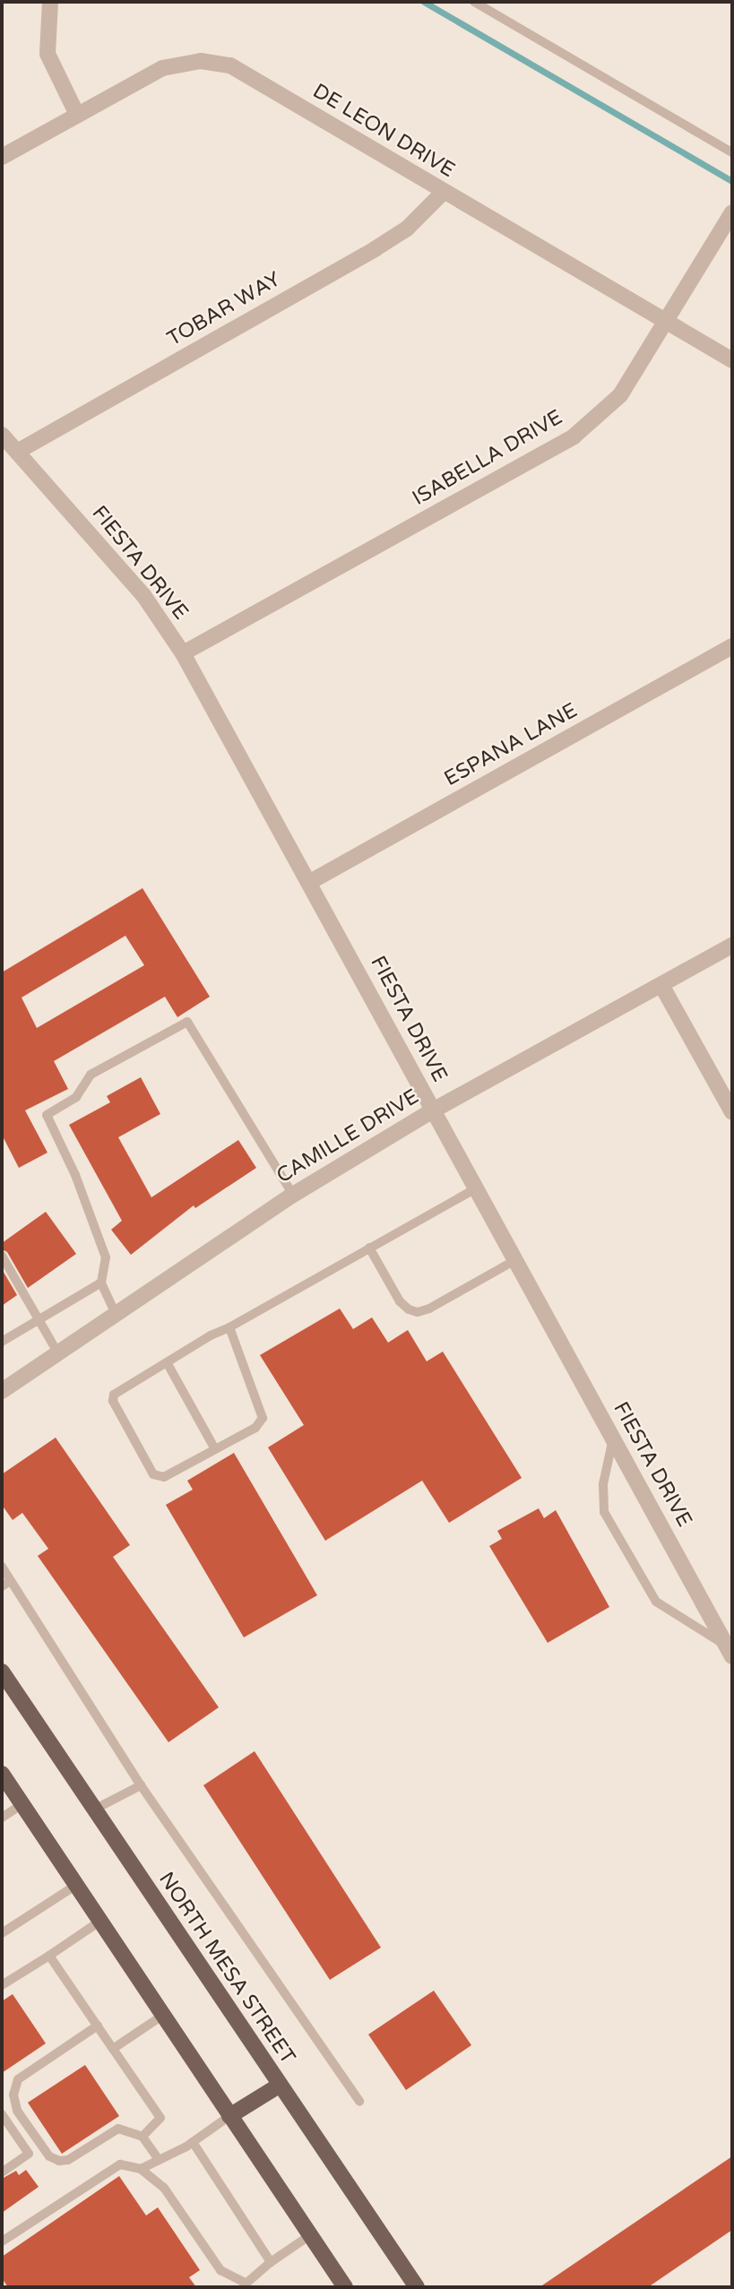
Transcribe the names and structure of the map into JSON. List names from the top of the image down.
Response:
{
  "streets": {
    "main road": ["NORTH MESA STREET"],
    "street": [
      "DE LEON DRIVE",
      "TOBAR WAY",
      "ISABELLA DRIVE",
      "FIESTA DRIVE",
      "ESPANA LANE",
      "CAMILLE DRIVE"
    ]
  },
  "crossings": [
    ["DE LEON DRIVE", "TOBAR WAY"],
    ["DE LEON DRIVE", "ISABELLA DRIVE"],
    ["TOBAR WAY", "FIESTA DRIVE"],
    ["ISABELLA DRIVE", "FIESTA DRIVE"],
    ["FIESTA DRIVE", "ESPANA LANE"],
    ["FIESTA DRIVE", "CAMILLE DRIVE"]
  ]
}
